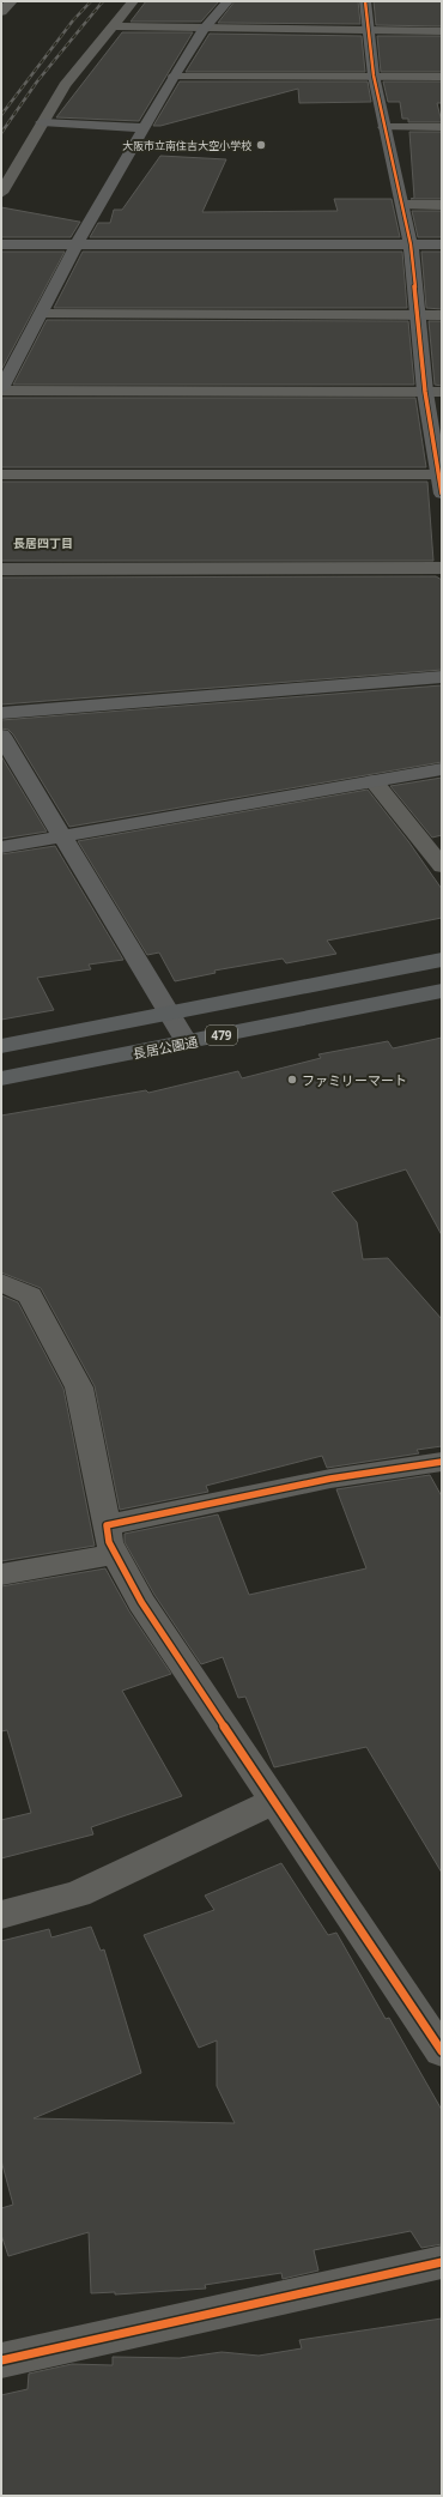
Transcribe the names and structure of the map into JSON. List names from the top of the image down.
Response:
{
  "streets": {
    "highway": ["479", "長居公園通"]
  },
  "districts": ["長居四丁目"],
  "places": ["大阪市立南住吉大空小学校", "ファミリーマート"]
}
